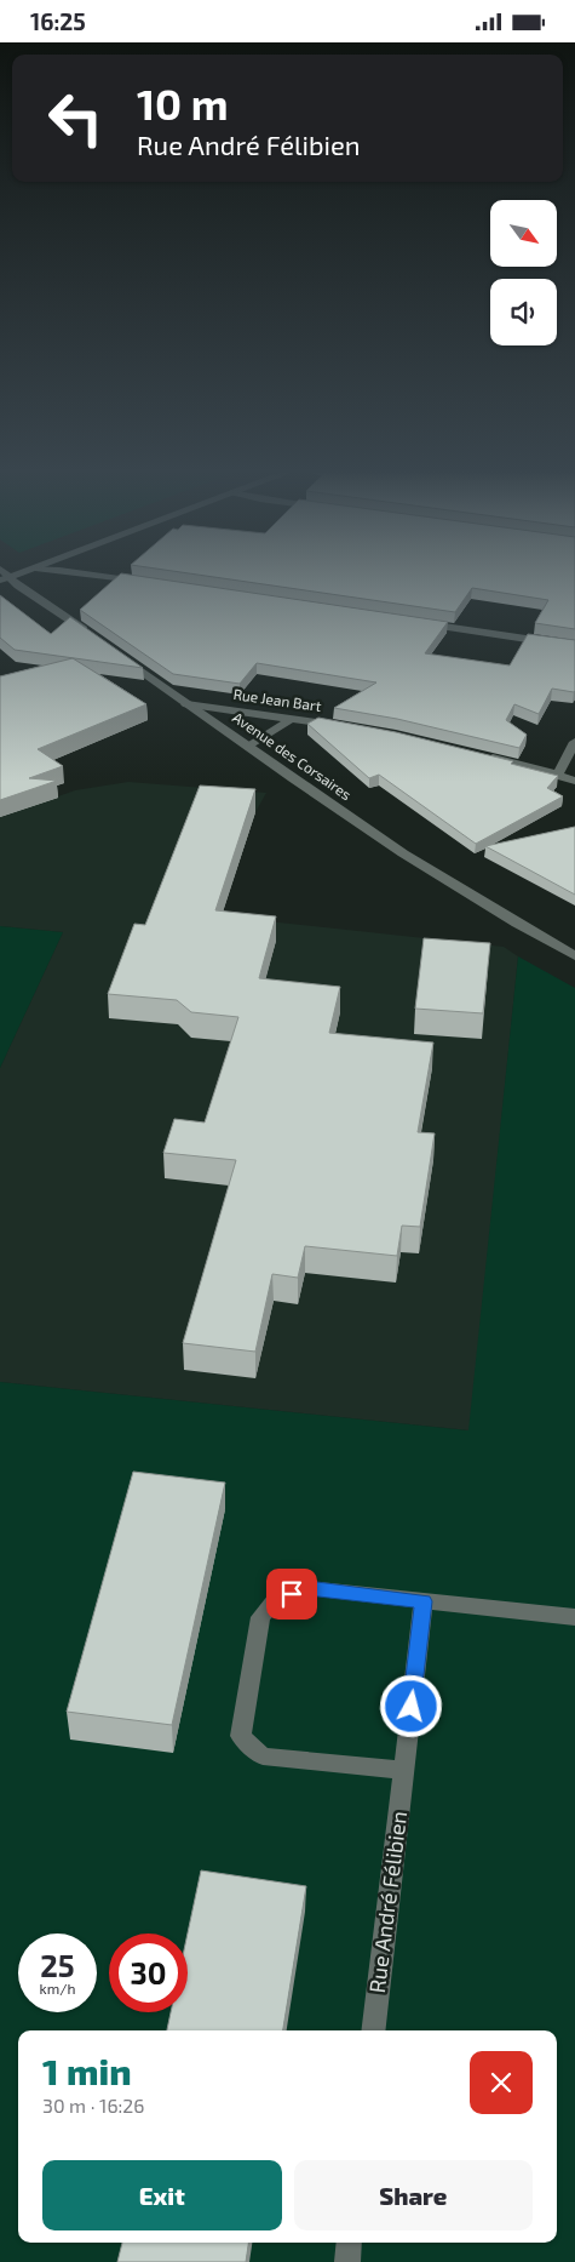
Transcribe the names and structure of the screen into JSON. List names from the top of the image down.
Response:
{
  "streets": {
    "street": ["Rue Jean Bart", "Avenue des Corsaires", "Rue André Félibien"]
  },
  "crossings": [
    ["Rue Jean Bart", "Avenue des Corsaires"]
  ],
  "north": "bottom right",
  "page": {
    "status": "16:25",
    "turn": ["10 m", "Rue André Félibien"],
    "speed": "25 km/h",
    "limit": "30",
    "heading": ["1 min", "30 m · 16:26"],
    "buttons": ["Exit", "Share"]
  }
}
